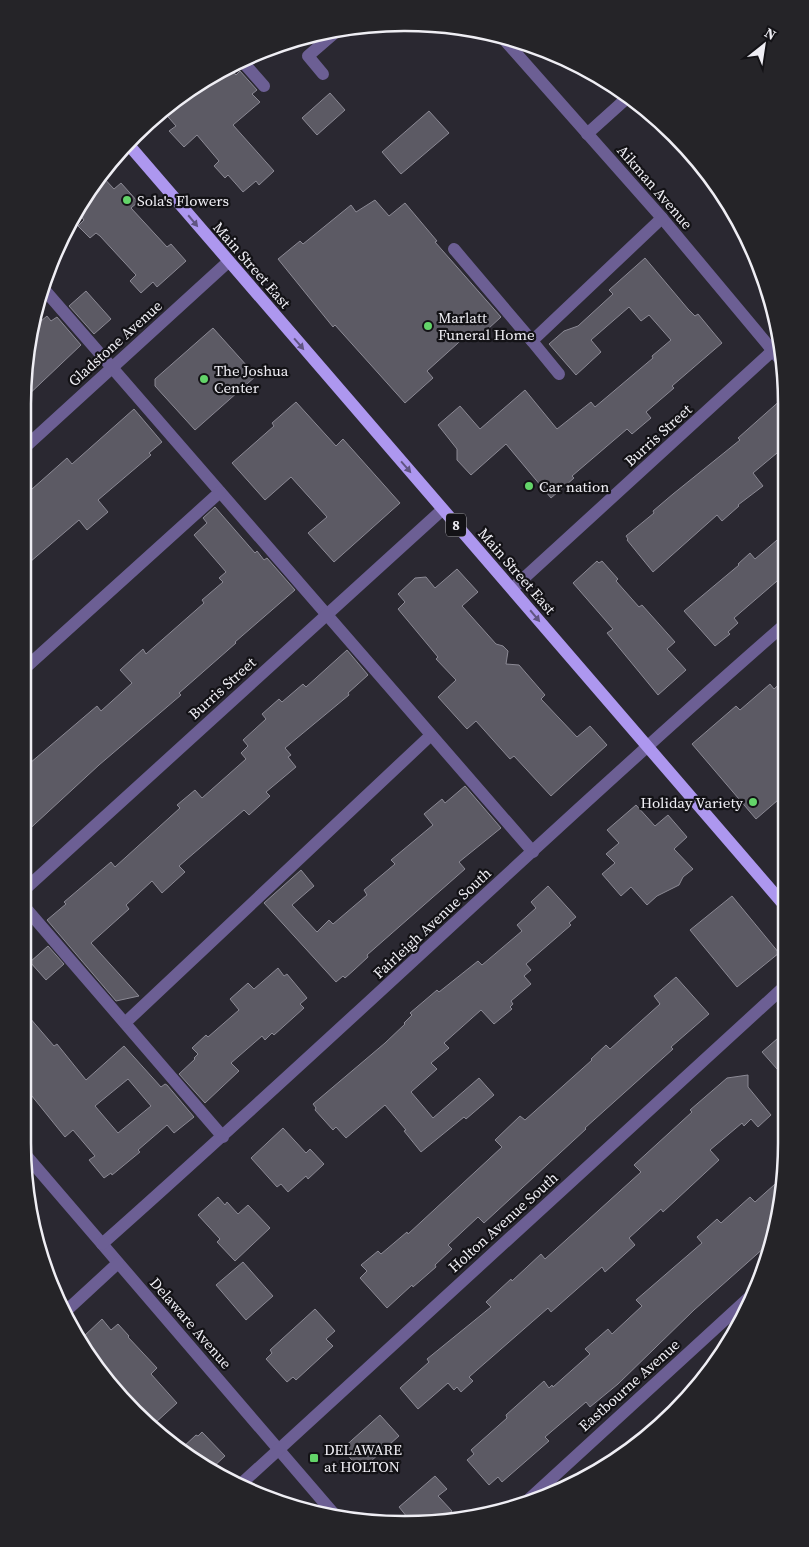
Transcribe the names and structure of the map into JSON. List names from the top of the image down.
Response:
{
  "streets": {
    "main road": ["Main Street East", "8"],
    "street": [
      "Aikman Avenue",
      "Gladstone Avenue",
      "Burris Street",
      "Fairleigh Avenue South",
      "Holton Avenue South",
      "Delaware Avenue",
      "Eastbourne Avenue"
    ]
  },
  "crossings": [
    ["Main Street East", "Gladstone Avenue"],
    ["Main Street East", "Burris Street"],
    ["Main Street East", "Fairleigh Avenue South"],
    ["Fairleigh Avenue South", "Delaware Avenue"],
    ["Holton Avenue South", "Delaware Avenue"]
  ],
  "one_way": ["Main Street East"],
  "places": {
    "other": [
      "Sola's Flowers",
      "Marlatt Funeral Home",
      "The Joshua Center",
      "Car nation",
      "Holiday Variety"
    ],
    "transit": ["DELAWARE at HOLTON"]
  },
  "north": "top right"
}
